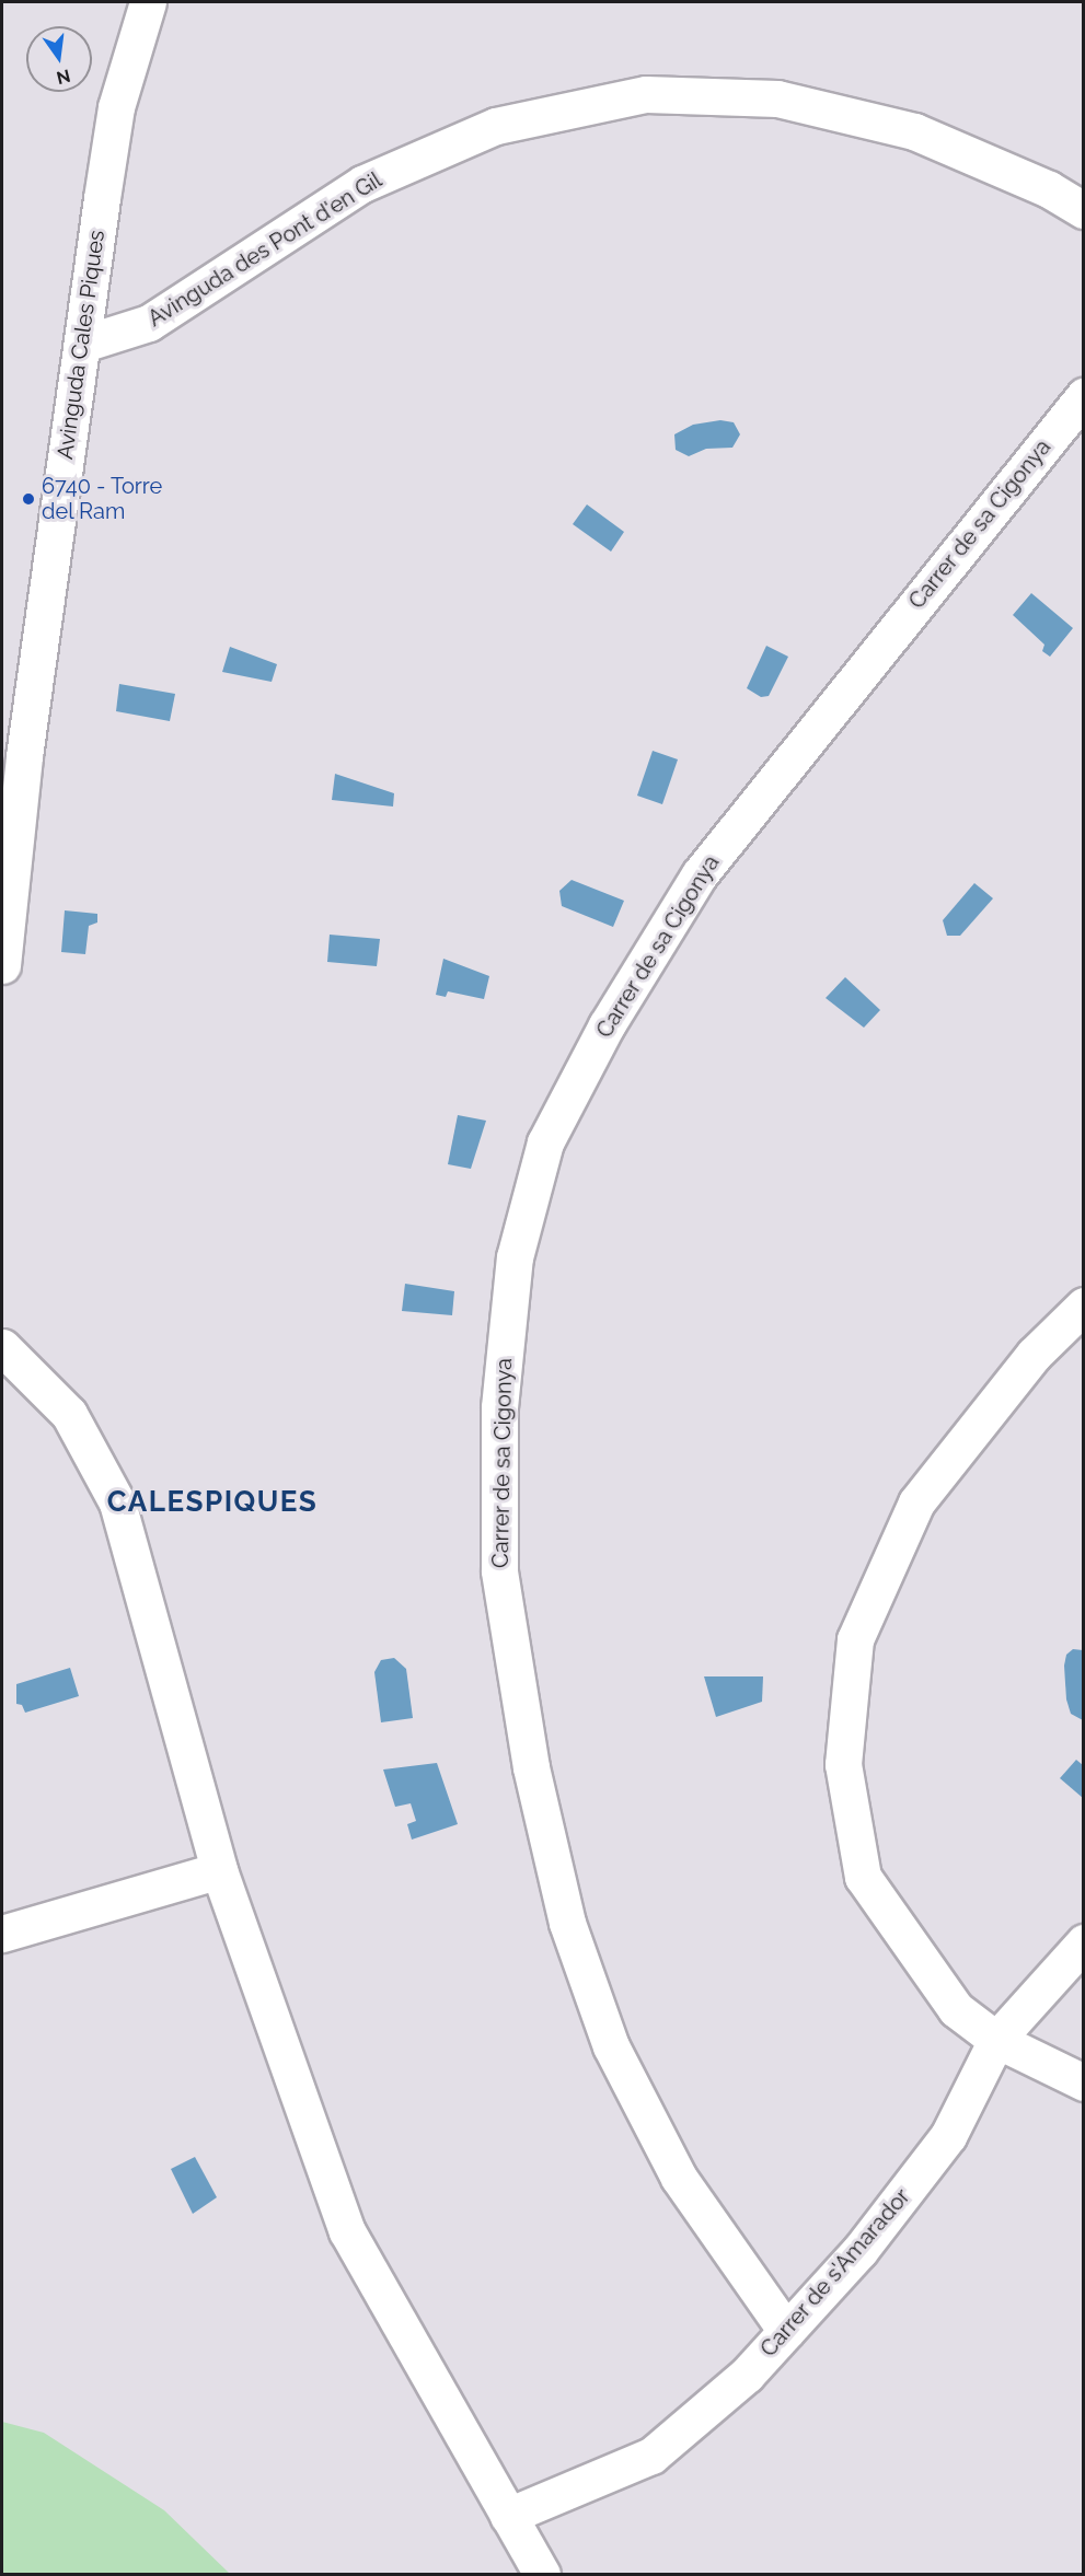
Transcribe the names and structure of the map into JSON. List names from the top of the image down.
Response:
{
  "streets": {
    "street": [
      "Avinguda des Pont d'en Gil",
      "Avinguda Cales Piques",
      "Carrer de sa Cigonya",
      "Carrer de s'Amarador"
    ]
  },
  "crossings": [
    ["Avinguda des Pont d'en Gil", "Avinguda Cales Piques"],
    ["Carrer de sa Cigonya", "Carrer de s'Amarador"]
  ],
  "districts": ["CALESPIQUES"],
  "places": ["6740 - Torre del Ram"],
  "north": "bottom"
}
